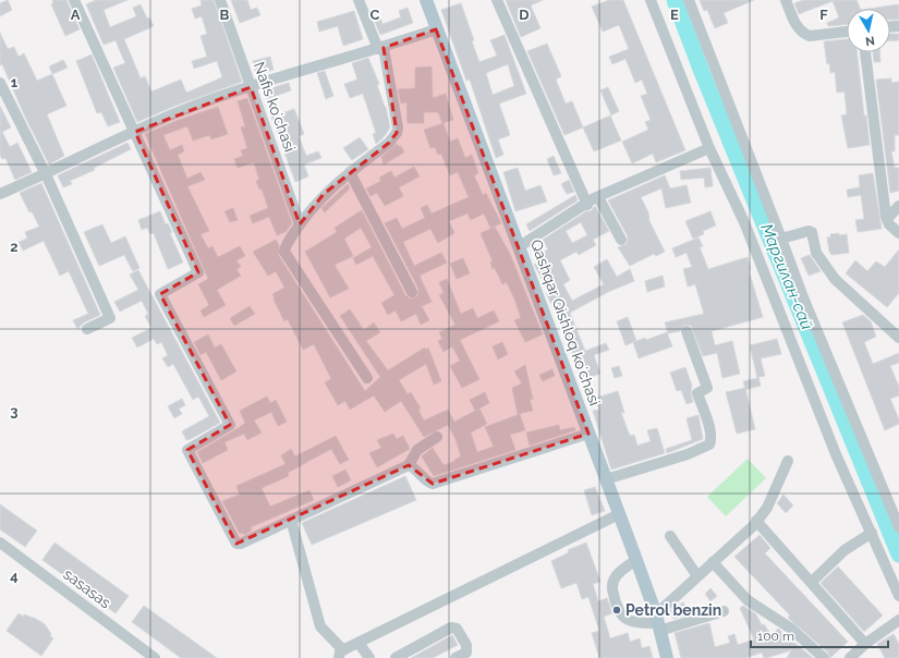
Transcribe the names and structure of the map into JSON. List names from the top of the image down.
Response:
{
  "streets": {
    "main road": ["Qashqar Qishloq koʻchasi"],
    "street": ["Nafis koʻchasi", "sasasas"]
  },
  "water": ["Маргилан-сай"],
  "places": ["Petrol benzin"],
  "scale_bar": "100 m",
  "north": "bottom",
  "grid": {
    "columns": [
      "A",
      "B",
      "C",
      "D",
      "E",
      "F"
    ],
    "rows": [
      "1",
      "2",
      "3",
      "4"
    ]
  }
}
